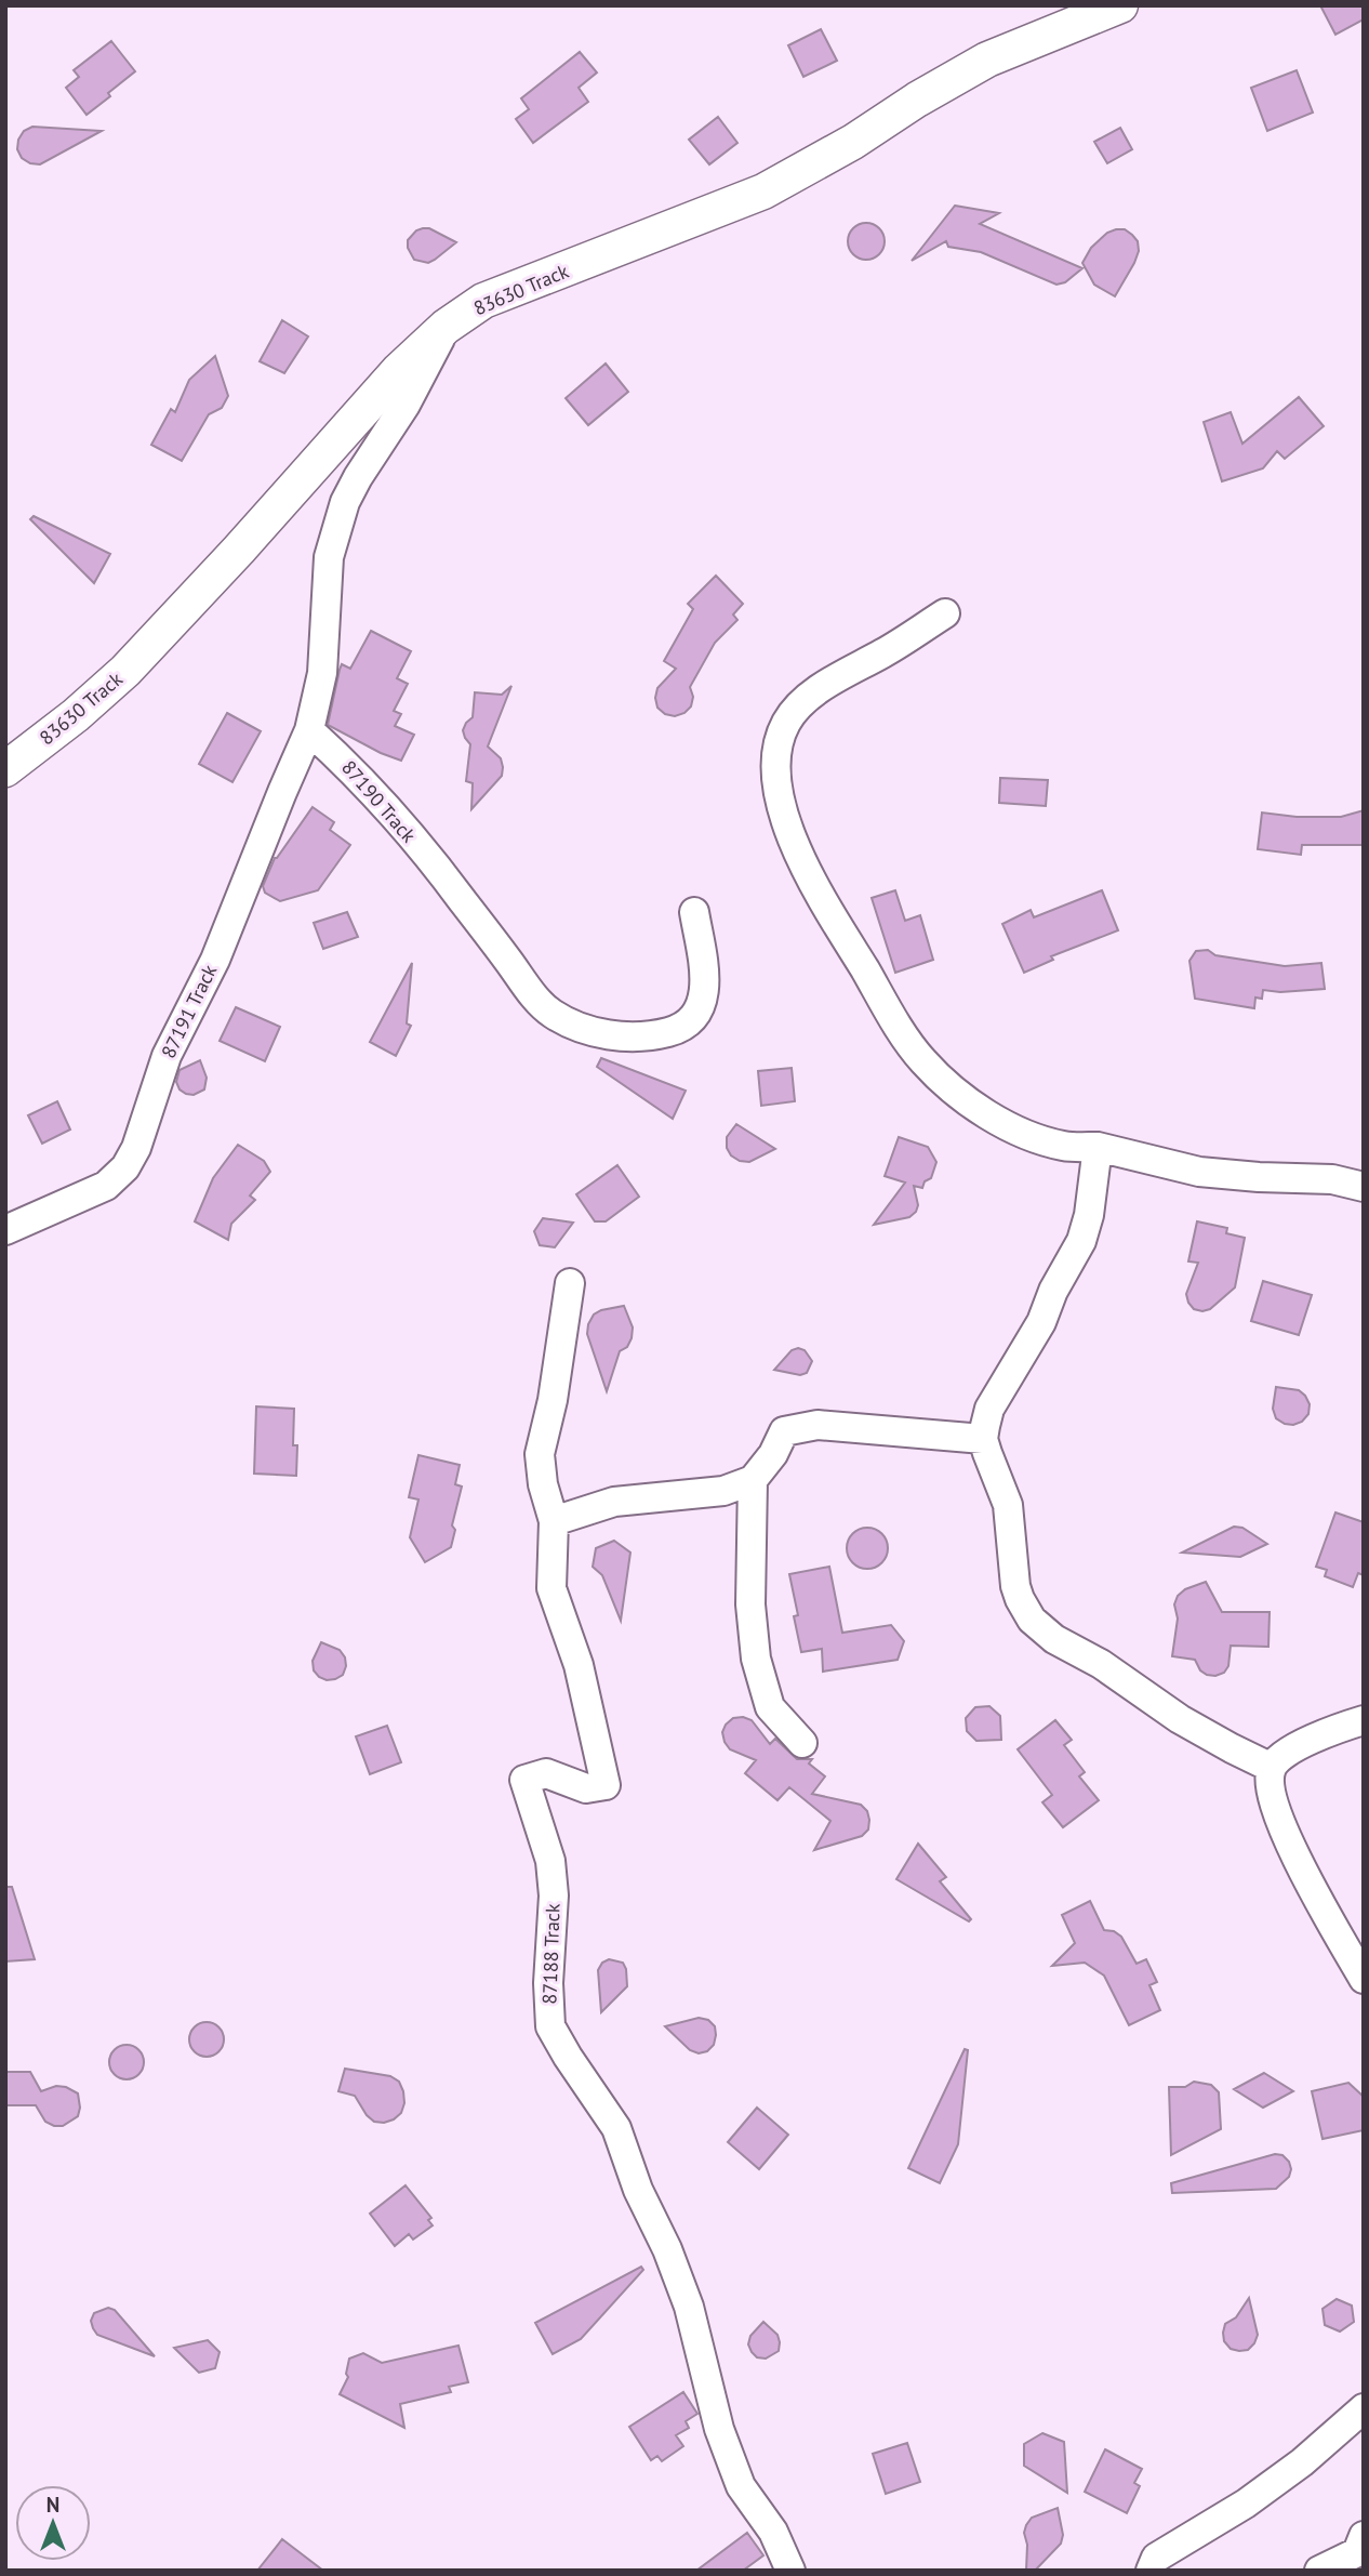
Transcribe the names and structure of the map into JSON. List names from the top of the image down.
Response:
{
  "streets": {
    "street": [
      "83630 Track",
      "87190 Track",
      "87191 Track",
      "87188 Track"
    ]
  },
  "crossings": [
    ["87190 Track", "87191 Track"]
  ],
  "north": "top"
}
